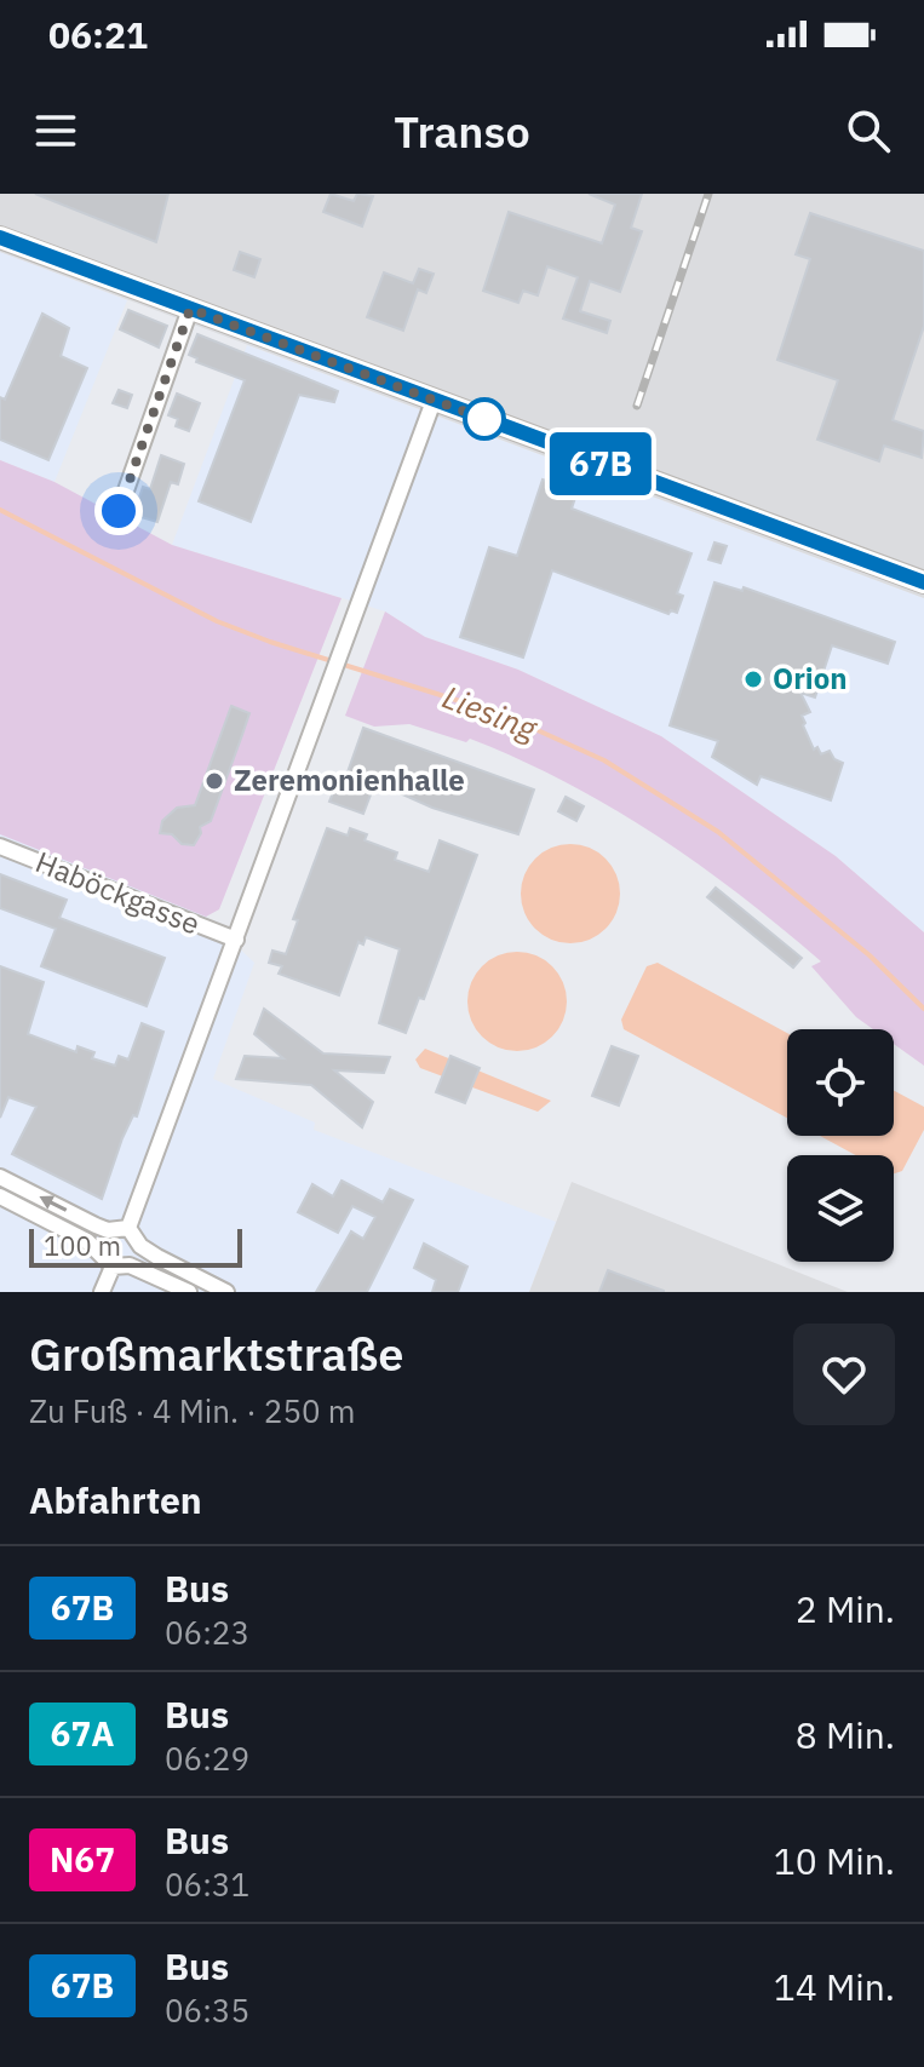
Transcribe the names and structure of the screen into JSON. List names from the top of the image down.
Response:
{
  "streets": {
    "street": ["Haböckgasse"]
  },
  "water": ["Liesing"],
  "places": ["Orion", "Zeremonienhalle"],
  "lines": ["bus line 67B"],
  "scale_bar": "100 m",
  "page": {
    "status": "06:21",
    "header": "Transo",
    "on_map": "67B",
    "scale": "100 m",
    "heading": [
      ["Großmarktstraße", "Zu Fuß · 4 Min. · 250 m"],
      "Abfahrten"
    ],
    "list": [
      {
        "mark": "67B",
        "name": "Bus",
        "note": "06:23",
        "value": "2 Min."
      },
      {
        "mark": "67A",
        "name": "Bus",
        "note": "06:29",
        "value": "8 Min."
      },
      {
        "mark": "N67",
        "name": "Bus",
        "note": "06:31",
        "value": "10 Min."
      },
      {
        "mark": "67B",
        "name": "Bus",
        "note": "06:35",
        "value": "14 Min."
      }
    ]
  }
}
